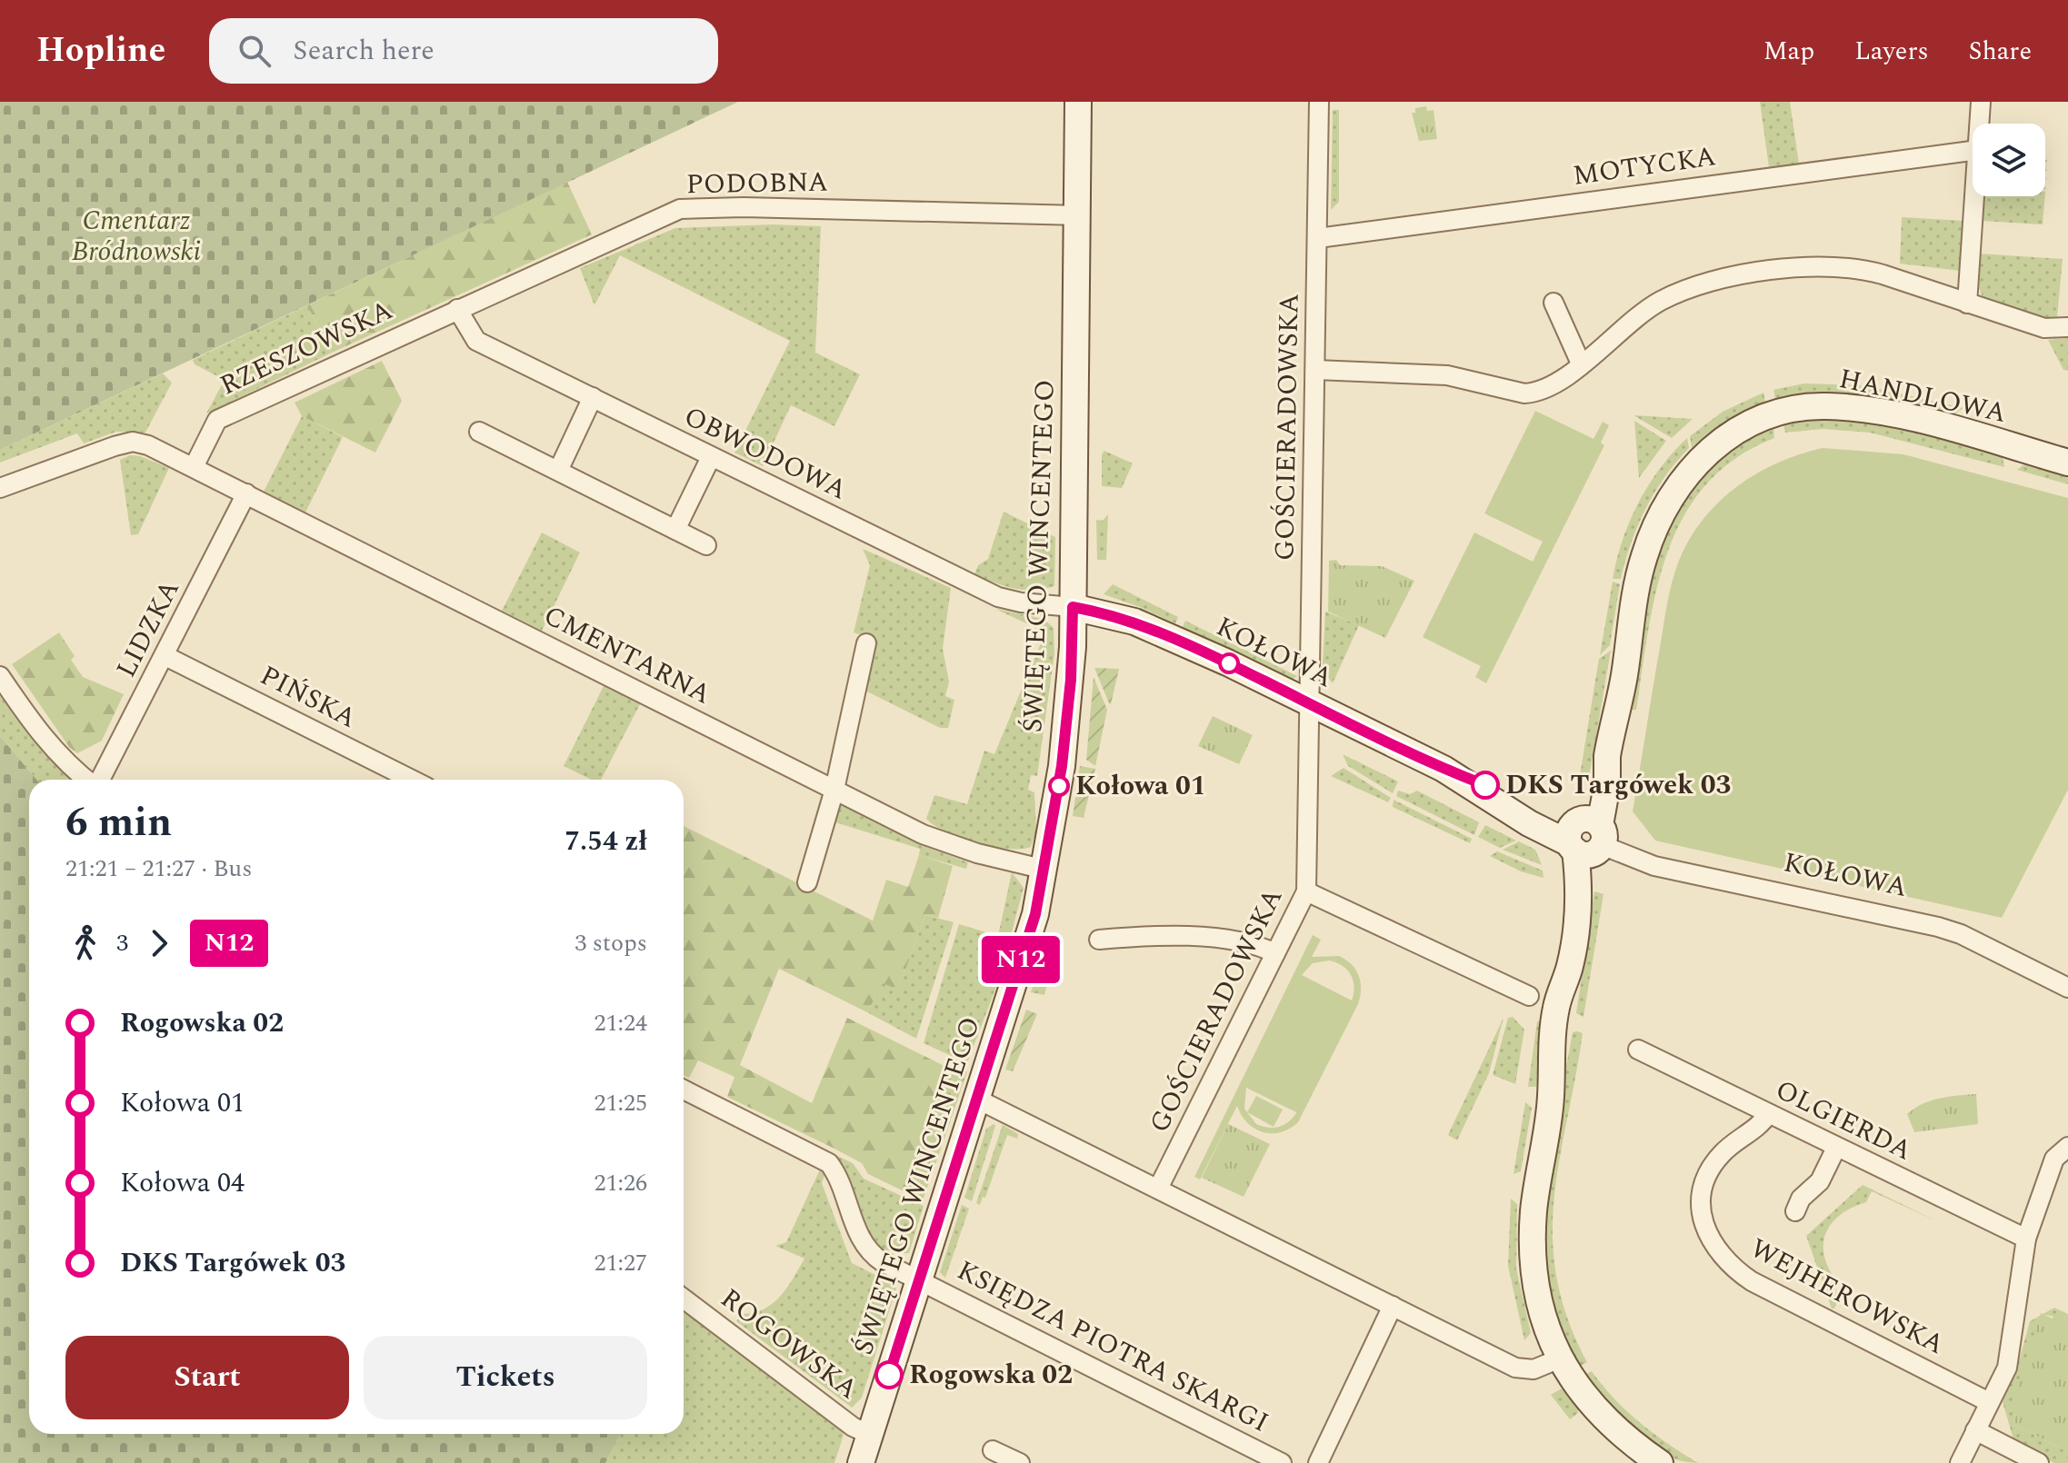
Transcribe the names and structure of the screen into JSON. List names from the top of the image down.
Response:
{
  "streets": {
    "street": [
      "MOTYCKA",
      "PODOBNA",
      "RZESZOWSKA",
      "HANDLOWA",
      "GOŚCIERADOWSKA",
      "OBWODOWA",
      "ŚWIĘTEGO WINCENTEGO",
      "LIDZKA",
      "KOŁOWA",
      "CMENTARNA",
      "PIŃSKA",
      "OLGIERDA",
      "WEJHEROWSKA",
      "ROGOWSKA",
      "KSIĘDZA PIOTRA SKARGI"
    ]
  },
  "crossings": [
    ["MOTYCKA", "GOŚCIERADOWSKA"],
    ["PODOBNA", "RZESZOWSKA"],
    ["PODOBNA", "OBWODOWA"],
    ["PODOBNA", "ŚWIĘTEGO WINCENTEGO"],
    ["RZESZOWSKA", "OBWODOWA"],
    ["RZESZOWSKA", "CMENTARNA"],
    ["HANDLOWA", "KOŁOWA"],
    ["GOŚCIERADOWSKA", "KOŁOWA"],
    ["OBWODOWA", "ŚWIĘTEGO WINCENTEGO"],
    ["OBWODOWA", "KOŁOWA"],
    ["ŚWIĘTEGO WINCENTEGO", "KOŁOWA"],
    ["ŚWIĘTEGO WINCENTEGO", "CMENTARNA"],
    ["ŚWIĘTEGO WINCENTEGO", "ROGOWSKA"],
    ["ŚWIĘTEGO WINCENTEGO", "KSIĘDZA PIOTRA SKARGI"],
    ["LIDZKA", "CMENTARNA"],
    ["LIDZKA", "PIŃSKA"],
    ["OLGIERDA", "WEJHEROWSKA"]
  ],
  "parks": ["Cmentarz Bródnowski"],
  "places": ["DKS Targówek 03", "Kołowa 01", "Rogowska 02"],
  "lines": ["bus line N12"],
  "page": {
    "header": "Hopline",
    "search": "Search here",
    "nav": ["Map", "Layers", "Share"],
    "on_map": "N12",
    "heading": ["6 min", "21:21 – 21:27 · Bus", "7.54 zł"],
    "legs": ["3", "N12", "3 stops"],
    "list": [
      {
        "name": "Rogowska 02",
        "value": "21:24"
      },
      {
        "name": "Kołowa 01",
        "value": "21:25"
      },
      {
        "name": "Kołowa 04",
        "value": "21:26"
      },
      {
        "name": "DKS Targówek 03",
        "value": "21:27"
      }
    ],
    "buttons": ["Start", "Tickets"]
  }
}
